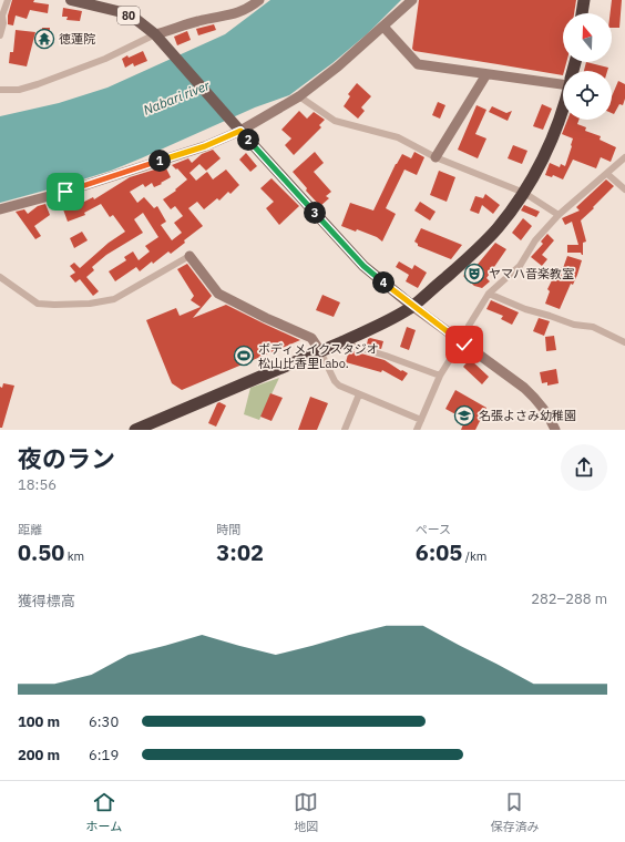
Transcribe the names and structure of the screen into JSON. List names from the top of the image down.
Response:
{
  "streets": {
    "main road": ["80"]
  },
  "water": ["Nabari river"],
  "places": {
    "temple": ["徳蓮院"],
    "theatre": ["ヤマハ音楽教室"],
    "sports": ["ボディメイクスタジオ 松山比香里Labo."],
    "school or university": ["名張よさみ幼稚園"]
  },
  "north": "top",
  "page": {
    "pins": [
      "2",
      "1",
      "3",
      "4"
    ],
    "heading": ["夜のラン", "18:56"],
    "stats": [
      ["距離", "0.50 km"],
      ["時間", "3:02"],
      ["ペース", "6:05 /km"]
    ],
    "chart": ["獲得標高", "282–288 m"],
    "list": [
      {
        "name": "100 m",
        "note": "6:30"
      },
      {
        "name": "200 m",
        "note": "6:19"
      }
    ],
    "tabs": ["ホーム", "地図", "保存済み"]
  }
}
